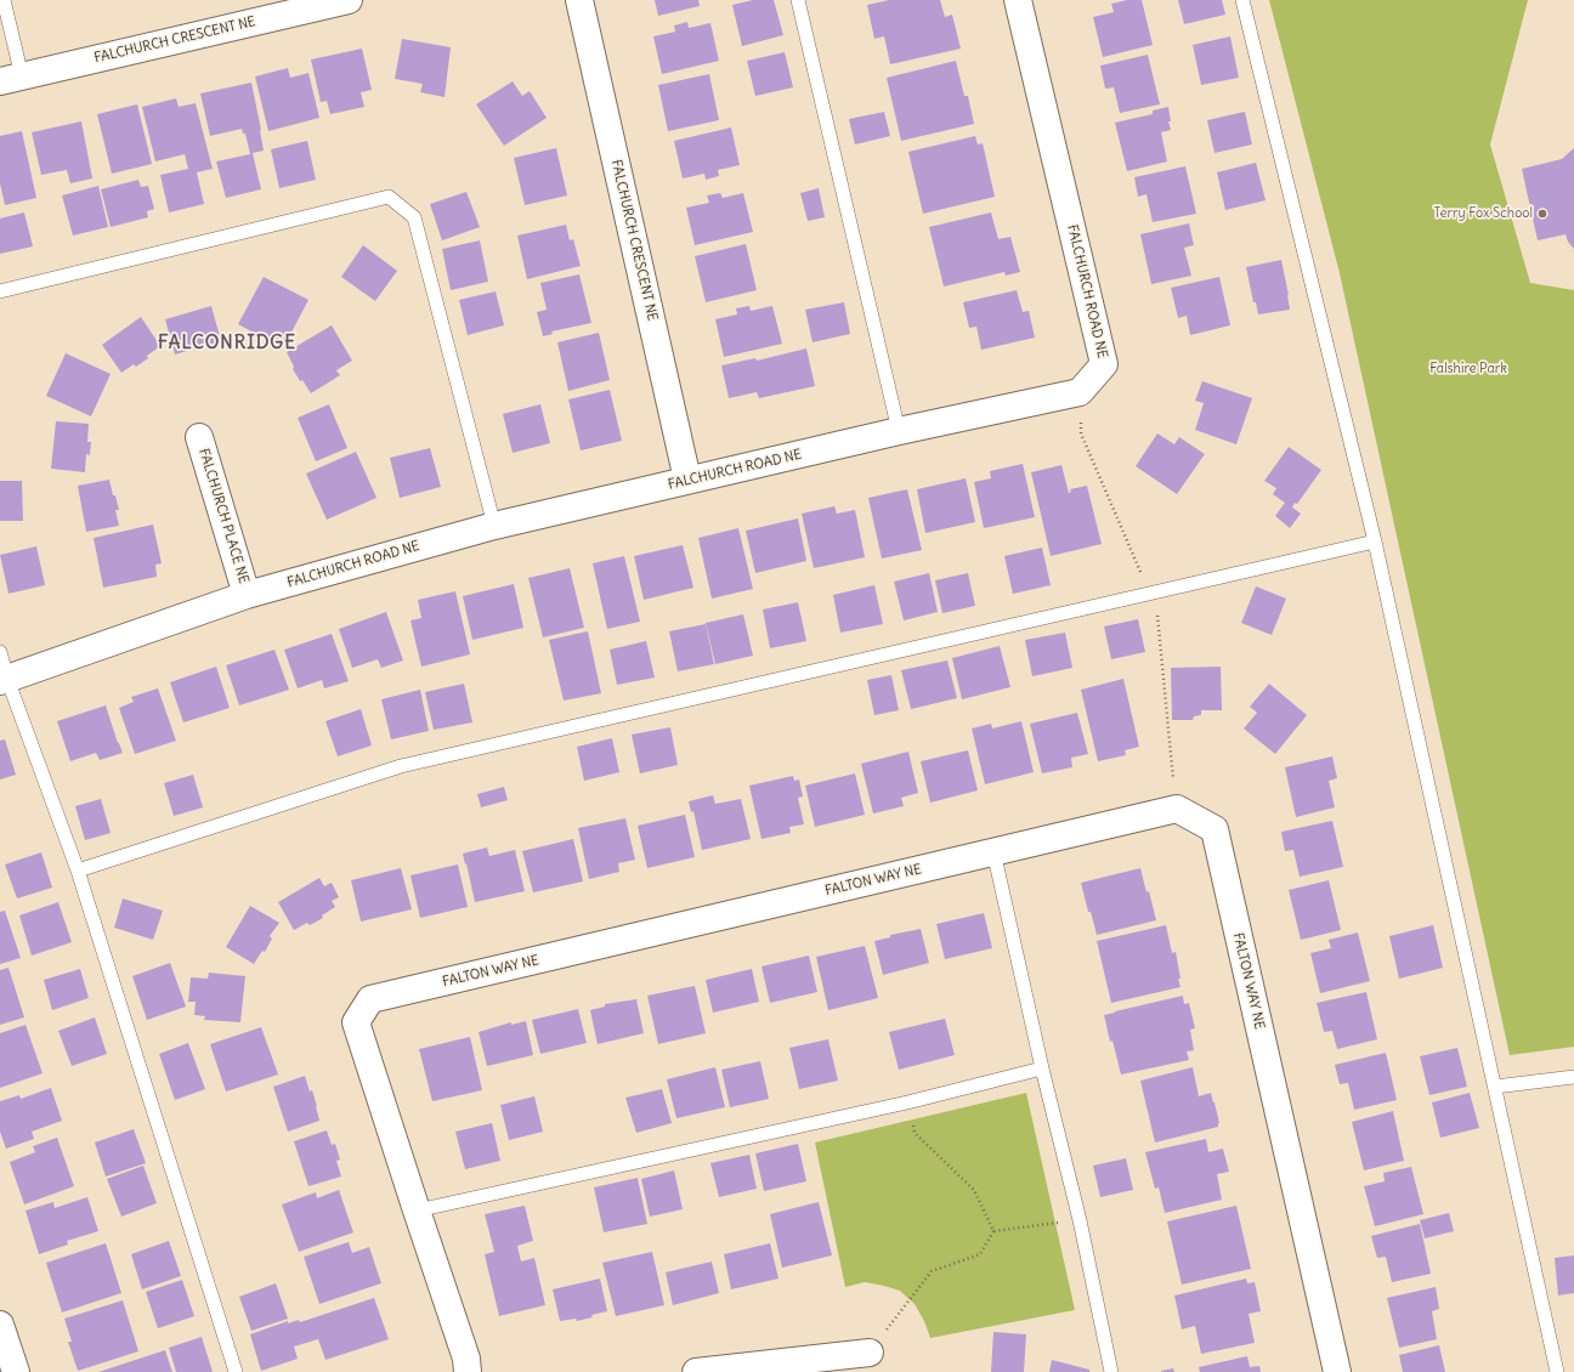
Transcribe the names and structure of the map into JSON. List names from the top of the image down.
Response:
{
  "streets": {
    "street": [
      "FALCHURCH CRESCENT NE",
      "FALCHURCH ROAD NE",
      "FALCHURCH PLACE NE",
      "FALTON WAY NE"
    ]
  },
  "crossings": [
    ["FALCHURCH CRESCENT NE", "FALCHURCH ROAD NE"],
    ["FALCHURCH ROAD NE", "FALCHURCH PLACE NE"]
  ],
  "districts": ["FALCONRIDGE"],
  "parks": ["Falshire Park"],
  "places": ["Terry Fox School"]
}
